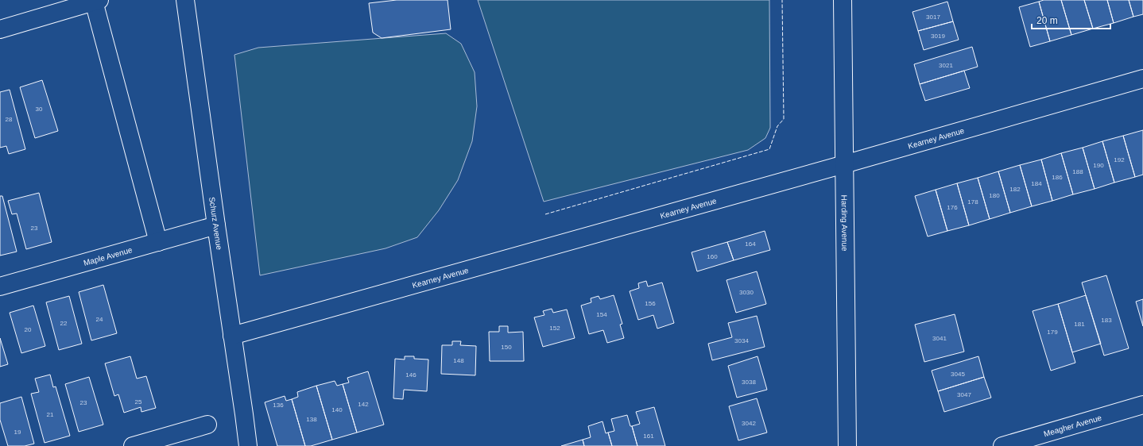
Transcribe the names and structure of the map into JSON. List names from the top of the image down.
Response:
{
  "streets": {
    "street": [
      "Kearney Avenue",
      "Schurz Avenue",
      "Harding Avenue",
      "Maple Avenue",
      "Meagher Avenue"
    ]
  },
  "crossings": [
    ["Kearney Avenue", "Schurz Avenue"],
    ["Kearney Avenue", "Harding Avenue"],
    ["Schurz Avenue", "Maple Avenue"]
  ],
  "house_numbers": [
    "3017",
    "3019",
    "3021",
    "30",
    "28",
    "192",
    "190",
    "188",
    "186",
    "184",
    "182",
    "180",
    "178",
    "176",
    "23",
    "164",
    "160",
    "3030",
    "156",
    "154",
    "24",
    "183",
    "22",
    "181",
    "152",
    "20",
    "179",
    "3041",
    "3034",
    "150",
    "148",
    "3045",
    "146",
    "3038",
    "3047",
    "25",
    "23",
    "142",
    "136",
    "140",
    "21",
    "138",
    "3042",
    "19",
    "161"
  ],
  "scale_bar": "20 m"
}
